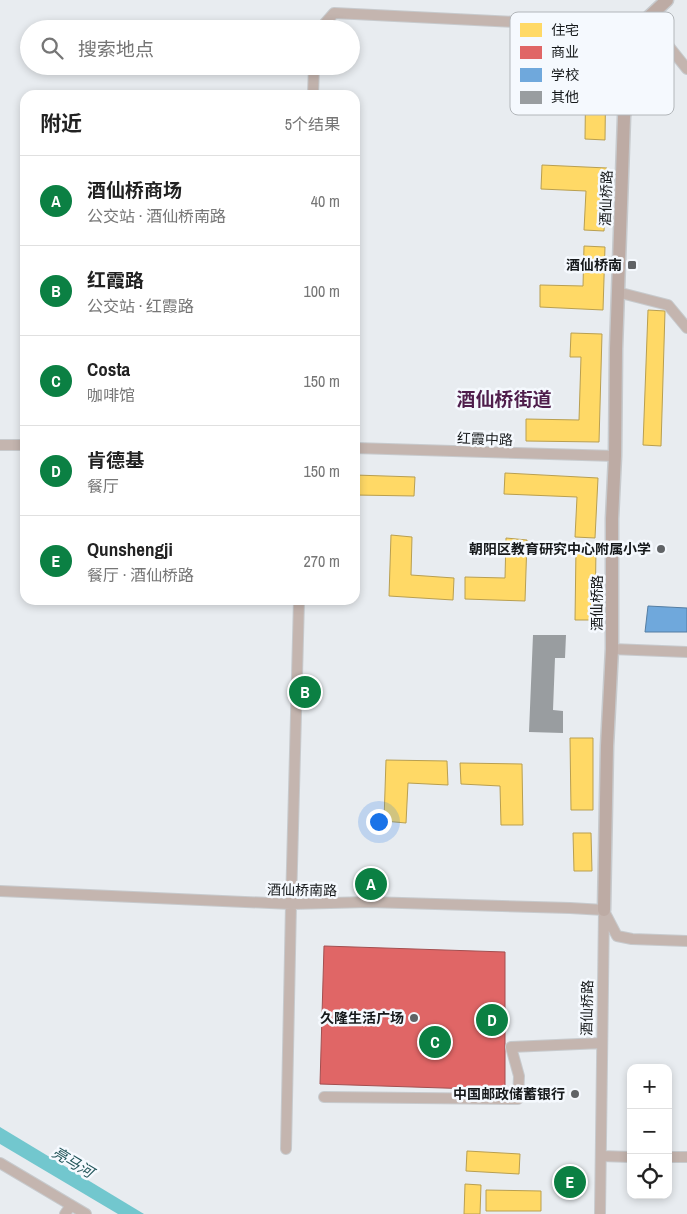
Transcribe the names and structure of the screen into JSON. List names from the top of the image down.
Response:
{
  "streets": {
    "main road": ["酒仙桥路"],
    "street": ["红霞中路", "酒仙桥南路"]
  },
  "crossings": [
    ["酒仙桥路", "红霞中路"],
    ["酒仙桥路", "酒仙桥南路"]
  ],
  "districts": ["酒仙桥街道"],
  "water": ["亮马河"],
  "places": {
    "transit": ["酒仙桥南"],
    "other": ["朝阳区教育研究中心附属小学", "久隆生活广场", "中国邮政储蓄银行"]
  },
  "legend": [
    "住宅",
    "商业",
    "学校",
    "其他"
  ],
  "page": {
    "search": "搜索地点",
    "heading": ["附近", "5个结果"],
    "list": [
      {
        "mark": "A",
        "name": "酒仙桥商场",
        "note": "公交站 · 酒仙桥南路",
        "value": "40 m"
      },
      {
        "mark": "B",
        "name": "红霞路",
        "note": "公交站 · 红霞路",
        "value": "100 m"
      },
      {
        "mark": "C",
        "name": "Costa",
        "note": "咖啡馆",
        "value": "150 m"
      },
      {
        "mark": "D",
        "name": "肯德基",
        "note": "餐厅",
        "value": "150 m"
      },
      {
        "mark": "E",
        "name": "Qunshengji",
        "note": "餐厅 · 酒仙桥路",
        "value": "270 m"
      }
    ],
    "pins": [
      "B",
      "A",
      "D",
      "C",
      "E"
    ],
    "map_buttons": ["+", "−"]
  }
}
